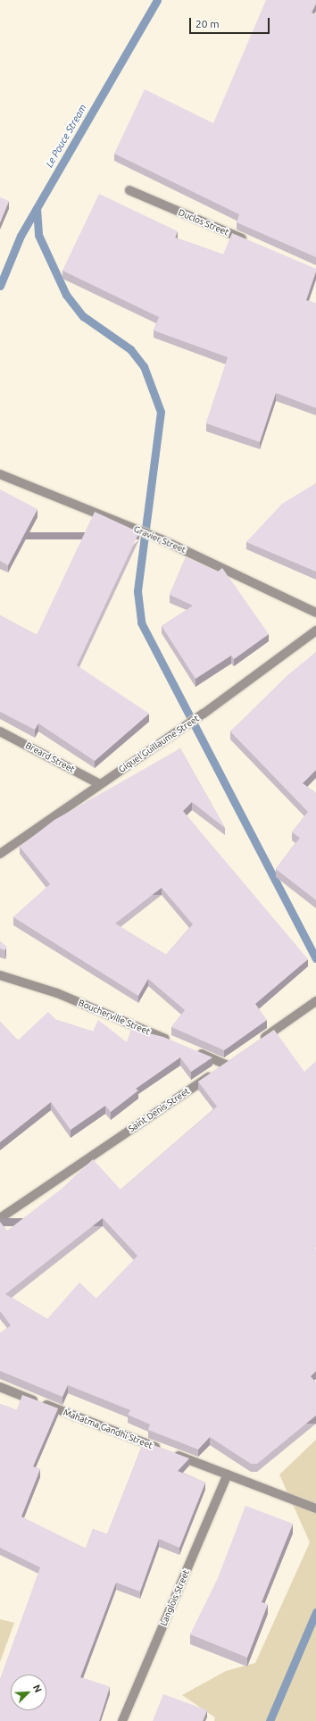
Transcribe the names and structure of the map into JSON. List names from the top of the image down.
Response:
{
  "streets": {
    "street": [
      "Duclos Street",
      "Gravier Street",
      "Giquel Guillaume Street",
      "Breard Street",
      "Boucherville Street",
      "Saint Denis Street",
      "Mahatma Gandhi Street",
      "Langlois Street"
    ]
  },
  "crossings": [
    ["Giquel Guillaume Street", "Breard Street"],
    ["Mahatma Gandhi Street", "Langlois Street"]
  ],
  "water": ["Le Pouce Stream"],
  "scale_bar": "20 m",
  "north": "top right"
}
